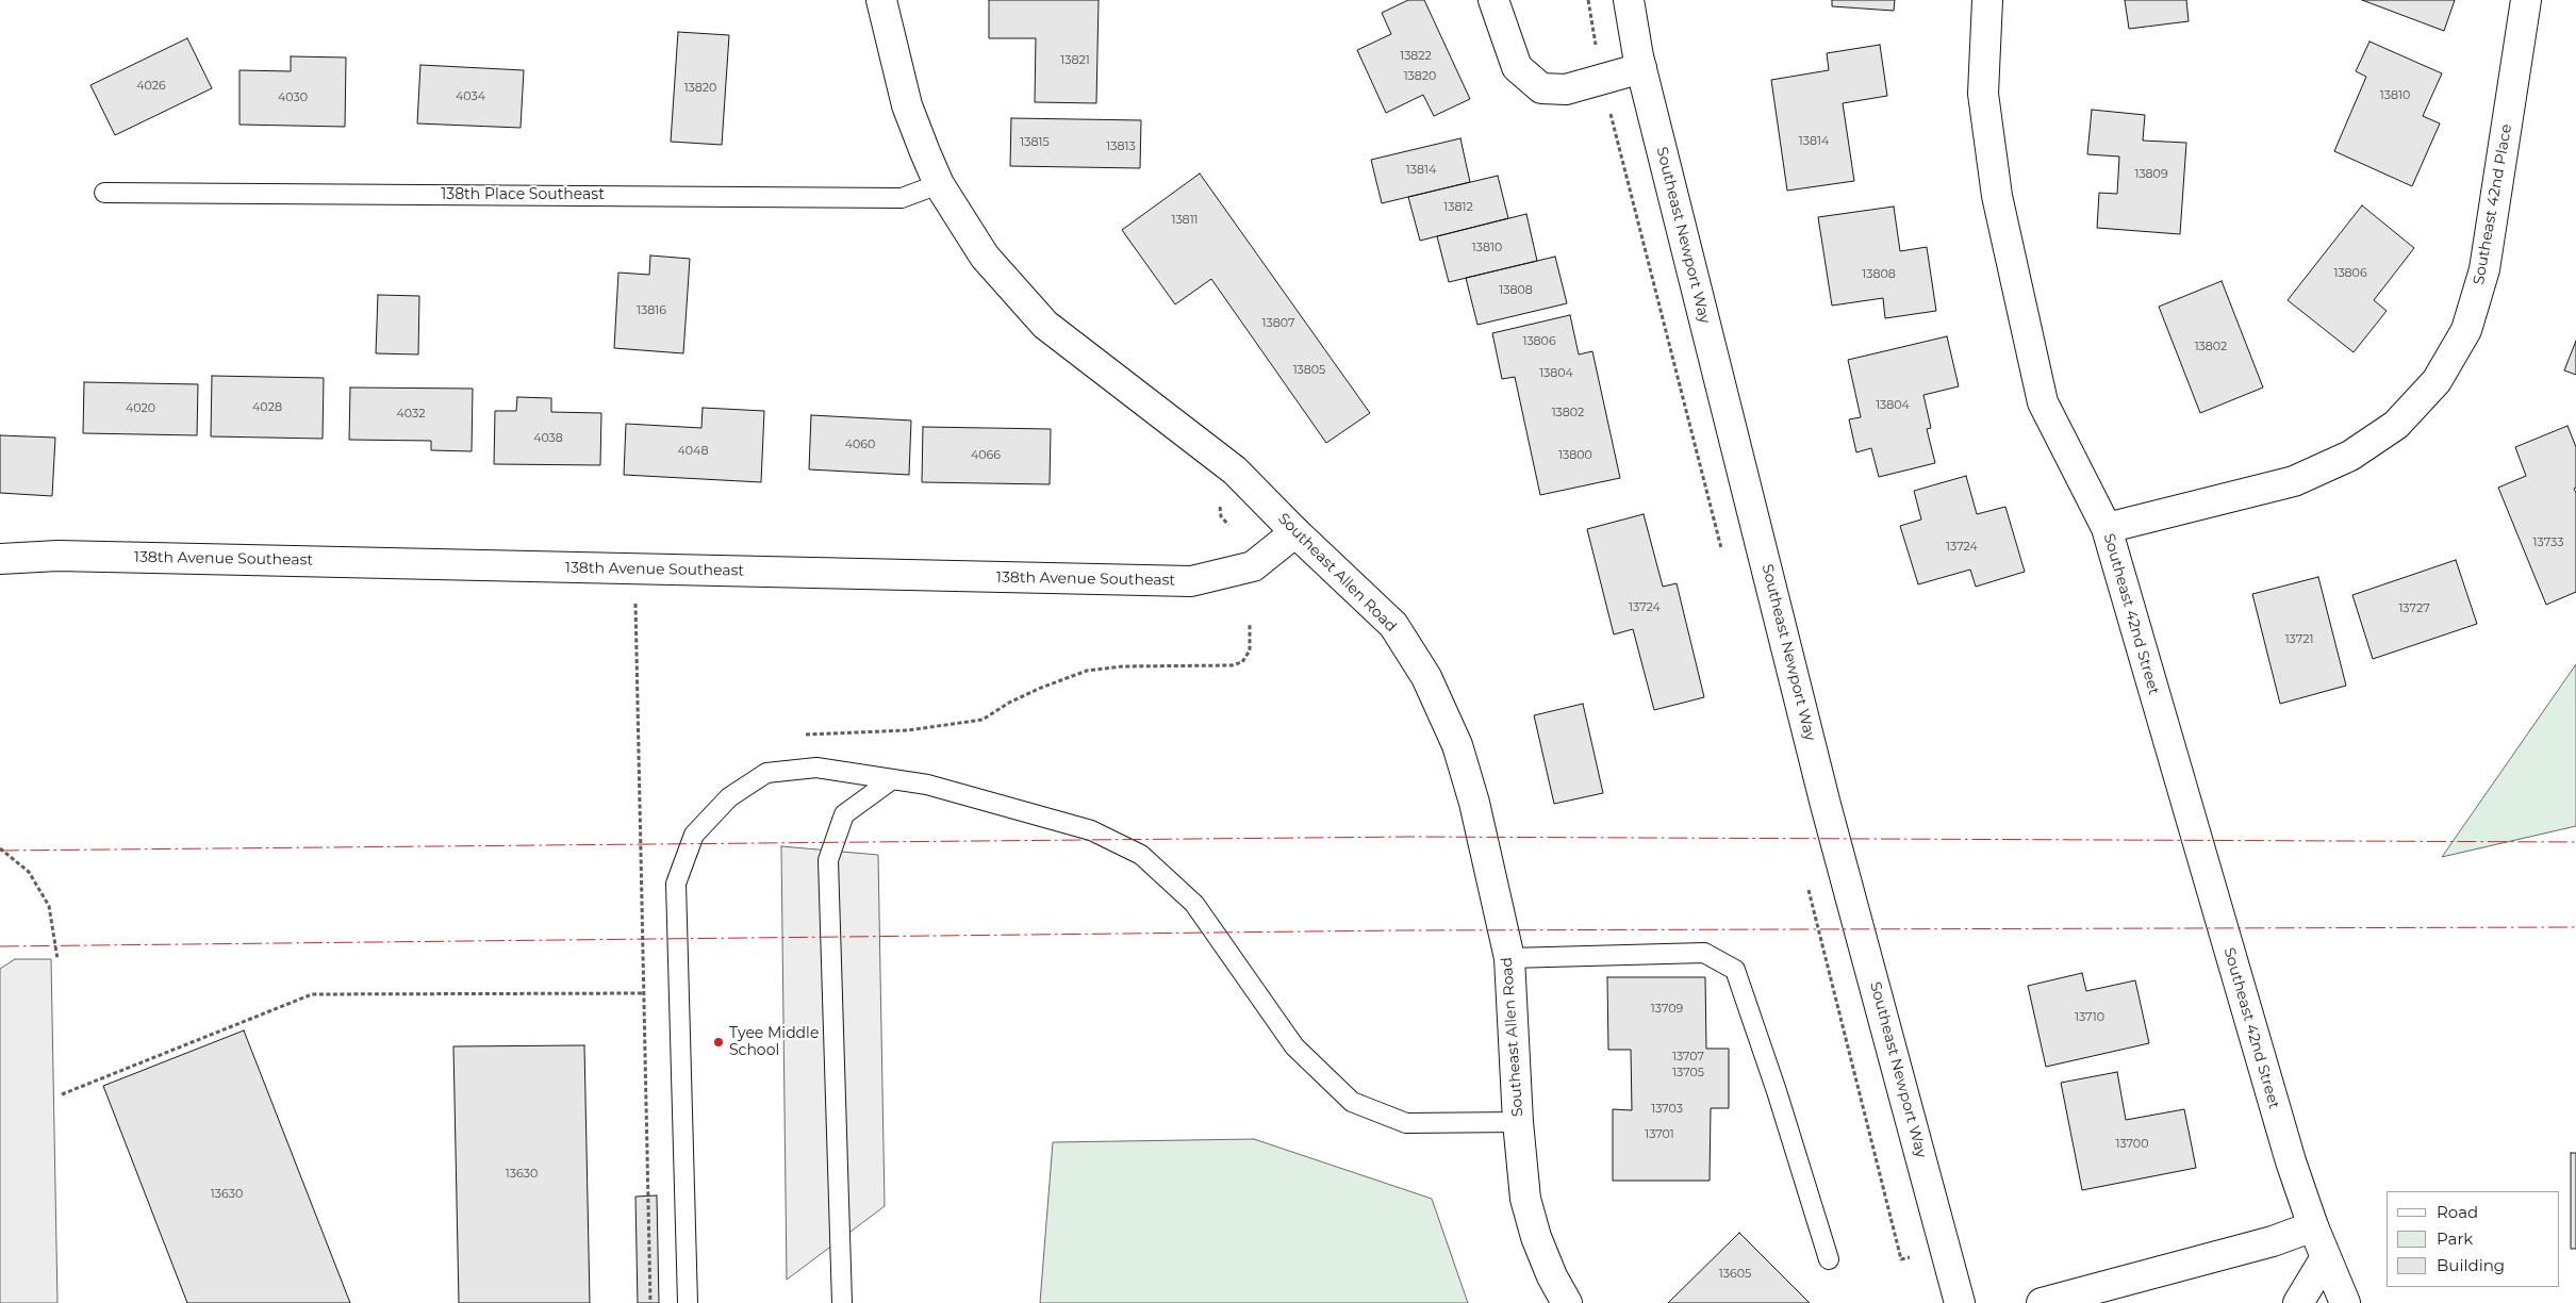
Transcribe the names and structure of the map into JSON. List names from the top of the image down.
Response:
{
  "streets": {
    "street": [
      "Southeast 42nd Place",
      "Southeast Newport Way",
      "138th Avenue Southeast",
      "Southeast Allen Road",
      "Southeast 42nd Street"
    ],
    "lane": ["138th Place Southeast"]
  },
  "crossings": [
    ["138th Place Southeast", "Southeast Allen Road"],
    ["Southeast 42nd Place", "Southeast 42nd Street"],
    ["138th Avenue Southeast", "Southeast Allen Road"]
  ],
  "places": ["Tyee Middle School"],
  "house_numbers": [
    "13822",
    "13821",
    "13820",
    "4026",
    "13820",
    "13810",
    "4034",
    "4030",
    "13814",
    "13815",
    "13813",
    "13814",
    "13809",
    "13812",
    "13811",
    "13810",
    "13806",
    "13808",
    "13808",
    "13816",
    "13807",
    "13806",
    "13802",
    "13805",
    "13804",
    "13804",
    "4028",
    "4020",
    "13802",
    "4032",
    "4038",
    "4060",
    "4048",
    "4066",
    "13800",
    "13733",
    "13724",
    "13724",
    "13727",
    "13721",
    "13709",
    "13710",
    "13707",
    "13705",
    "13703",
    "13701",
    "13700",
    "13630",
    "13630",
    "13605"
  ],
  "legend": ["Road", "Park", "Building"]
}
